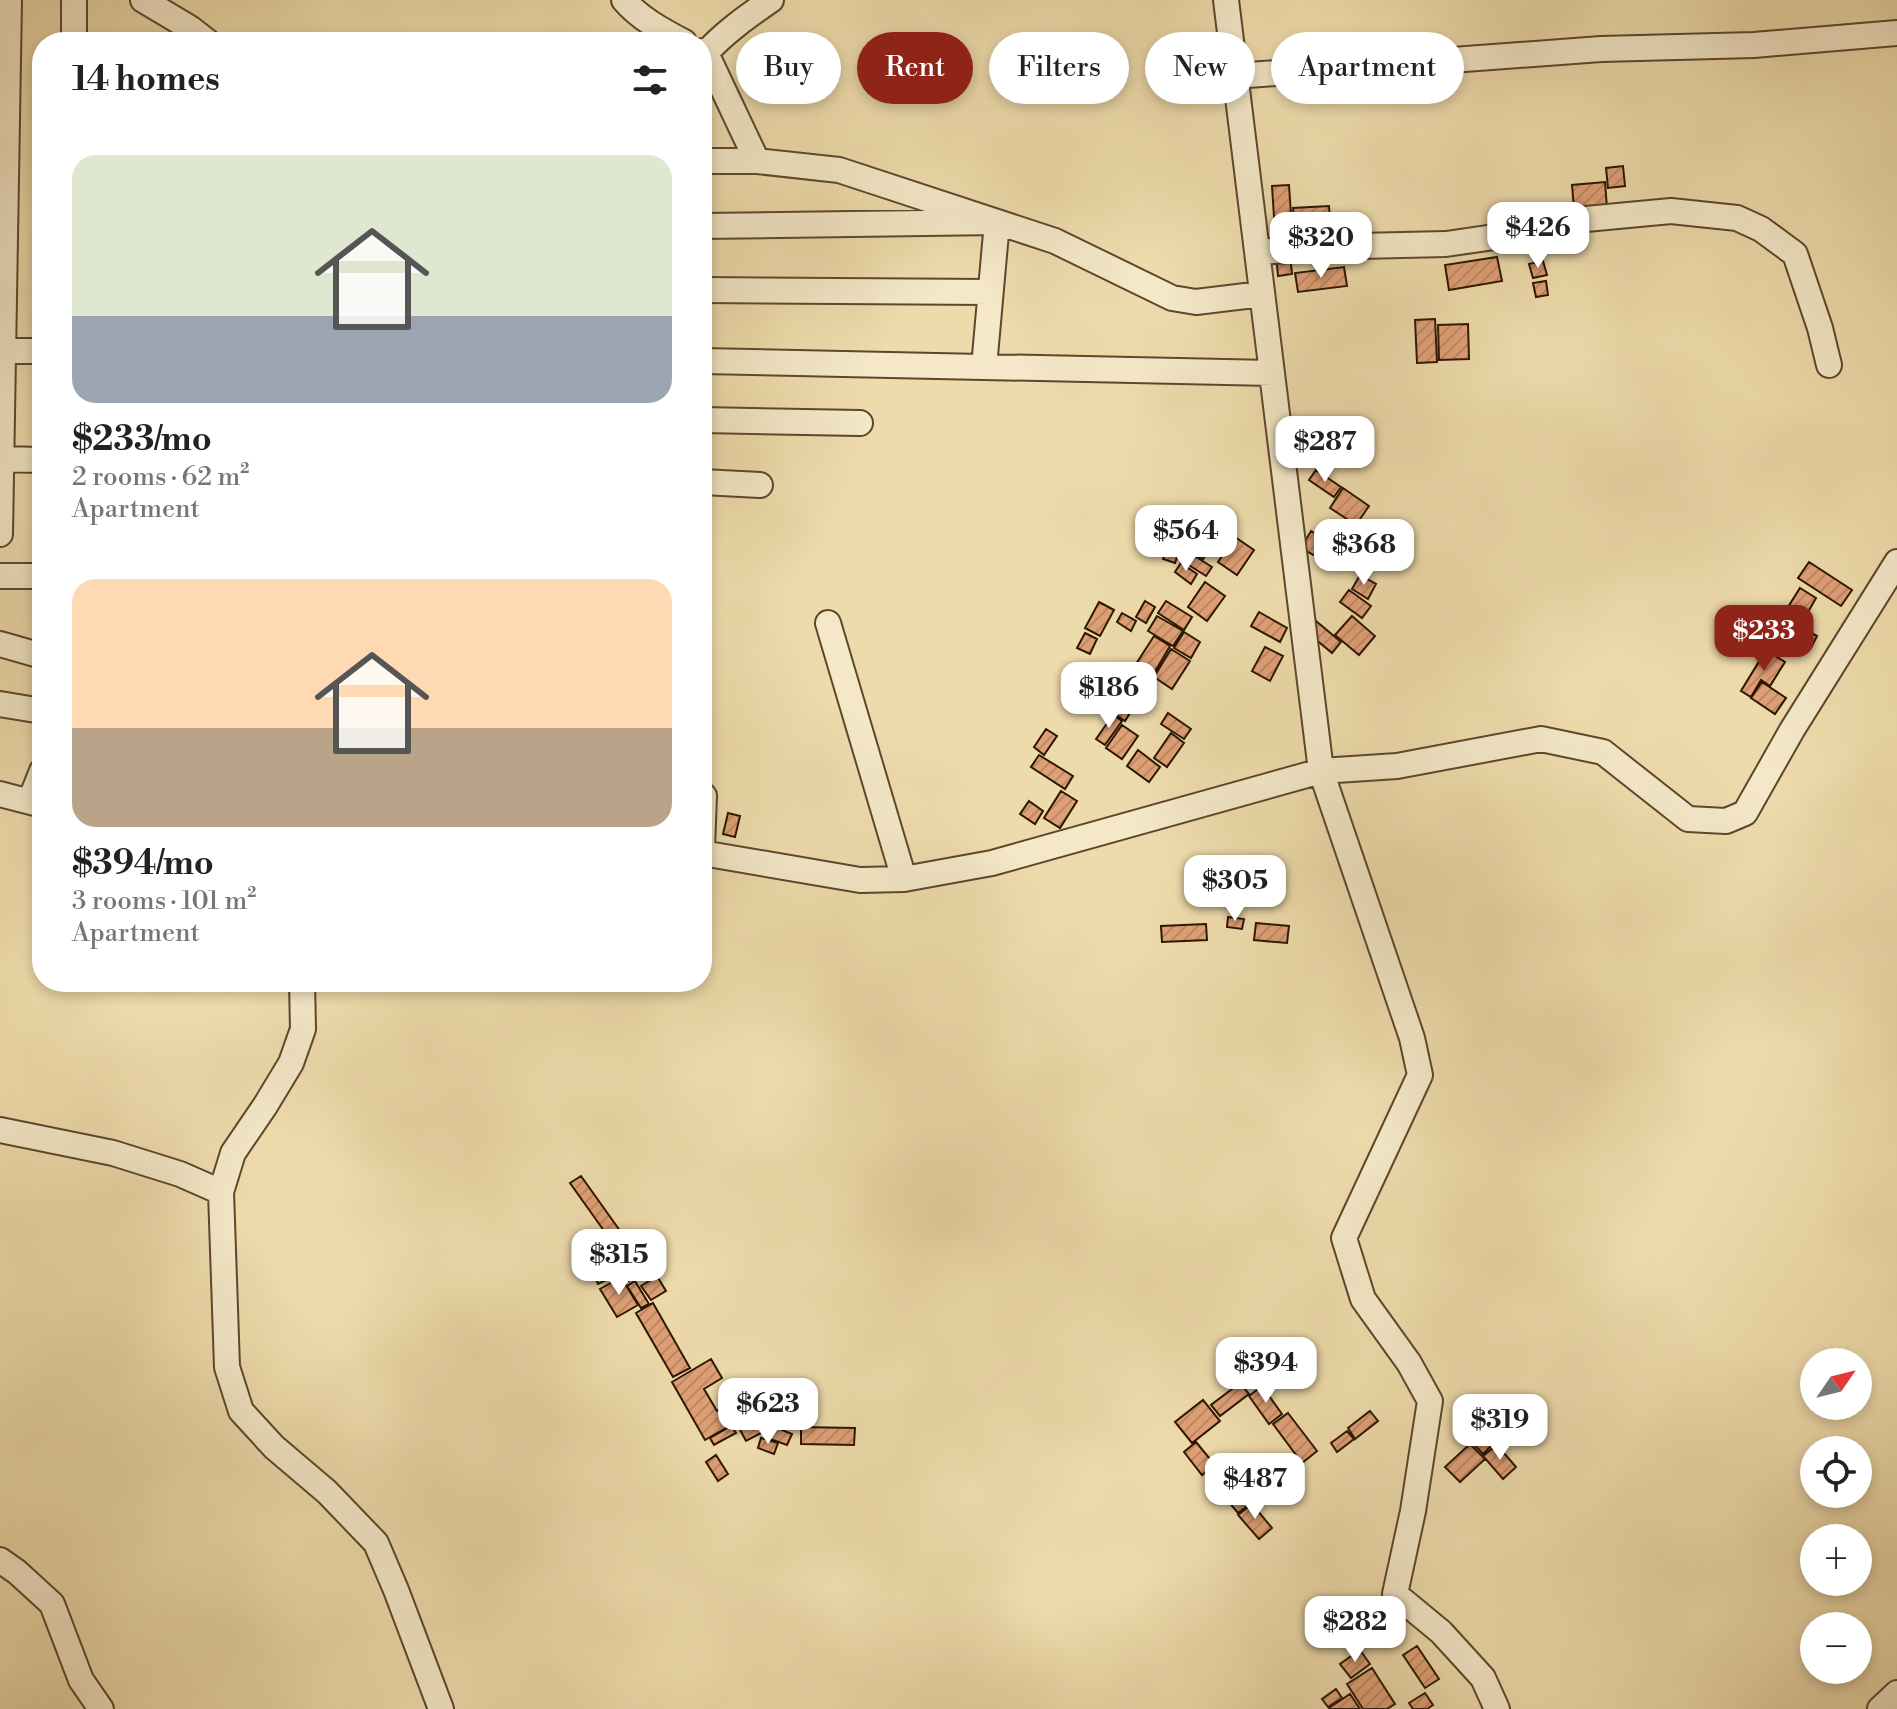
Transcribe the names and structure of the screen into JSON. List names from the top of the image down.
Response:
{
  "north": "top right",
  "page": {
    "chip": [
      "Buy",
      "Rent",
      "Filters",
      "New",
      "Apartment"
    ],
    "heading": "14 homes",
    "list": [
      {
        "name": "$233/mo",
        "note": "2 rooms · 62 m² · Apartment"
      },
      {
        "name": "$394/mo",
        "note": "3 rooms · 101 m² · Apartment"
      }
    ],
    "price": [
      "$426",
      "$320",
      "$287",
      "$564",
      "$368",
      "$233",
      "$186",
      "$305",
      "$315",
      "$394",
      "$623",
      "$319",
      "$487",
      "$282"
    ],
    "map_buttons": ["+", "−"]
  }
}
